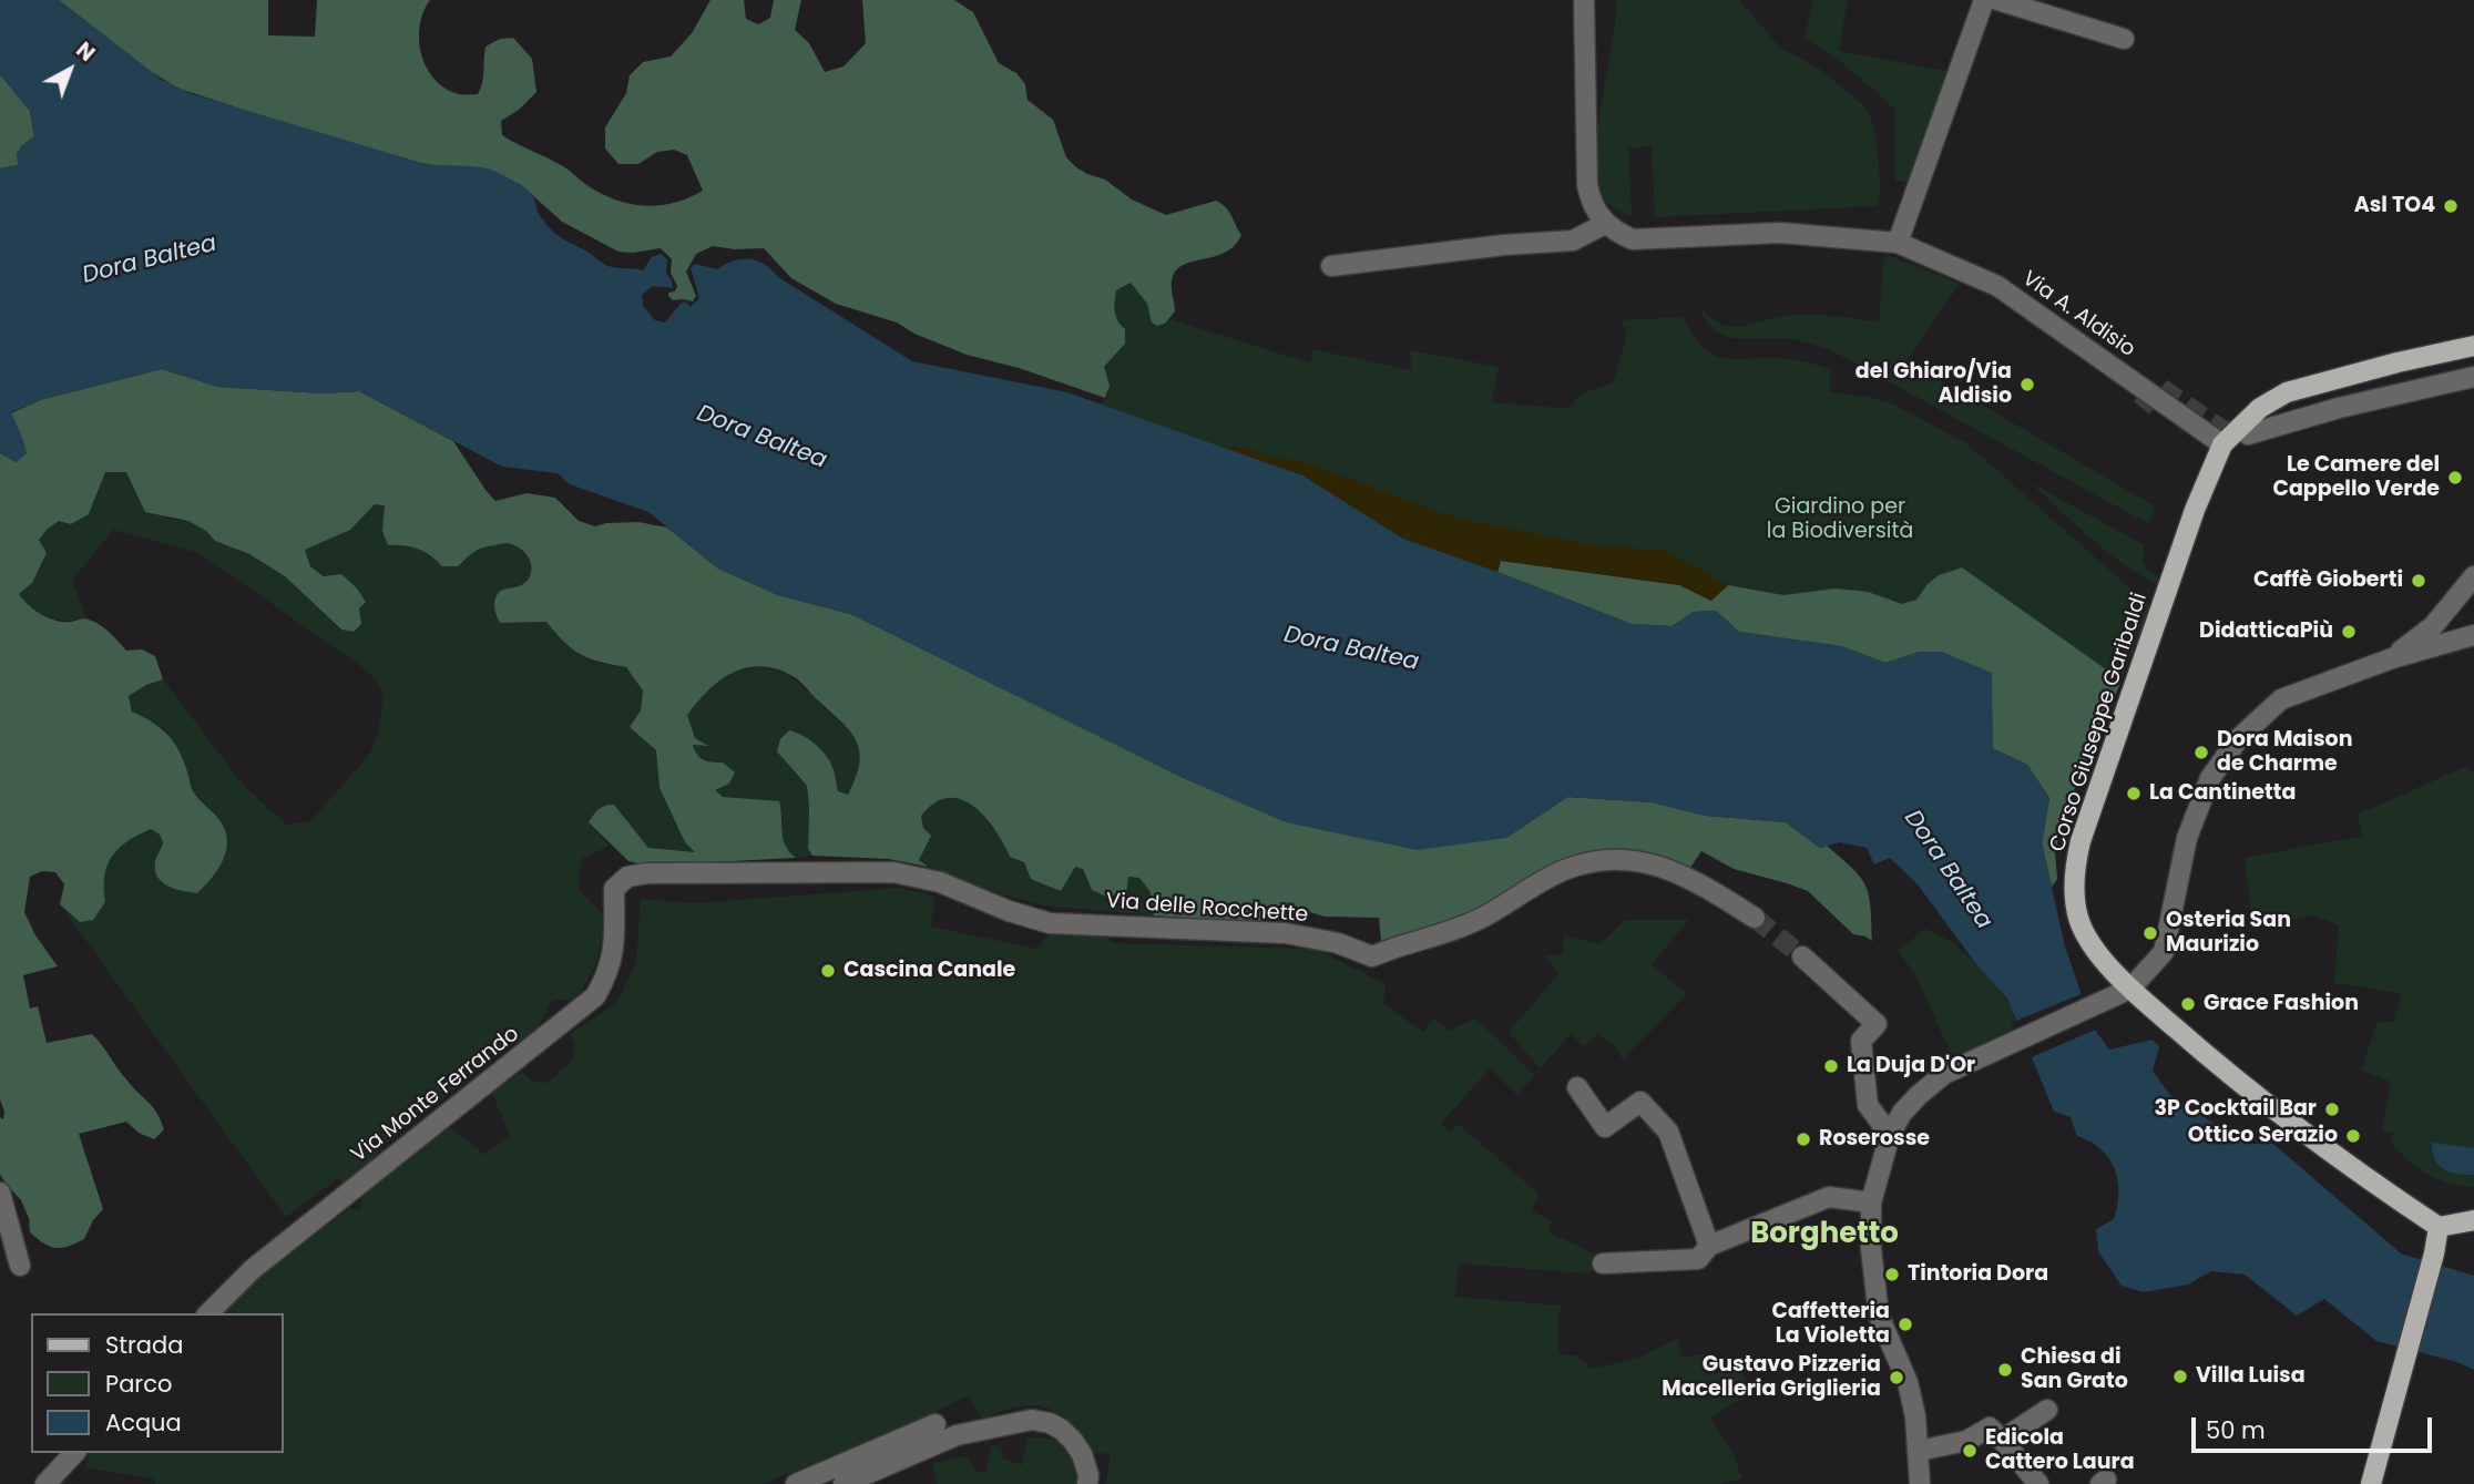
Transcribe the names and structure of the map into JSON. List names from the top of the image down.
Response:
{
  "streets": {
    "main road": ["Corso Giuseppe Garibaldi"],
    "street": ["Via A. Aldisio", "Via delle Rocchette", "Via Monte Ferrando"]
  },
  "crossings": [
    ["Via A. Aldisio", "Corso Giuseppe Garibaldi"],
    ["Via delle Rocchette", "Via Monte Ferrando"]
  ],
  "districts": ["Borghetto"],
  "water": ["Dora Baltea"],
  "parks": ["Giardino per la Biodiversità"],
  "places": [
    "Asl TO4",
    "del Ghiaro/Via Aldisio",
    "Le Camere del Cappello Verde",
    "Caffè Gioberti",
    "DidatticaPiù",
    "Dora Maison de Charme",
    "La Cantinetta",
    "Osteria San Maurizio",
    "Cascina Canale",
    "Grace Fashion",
    "La Duja D'Or",
    "3P Cocktail Bar",
    "Ottico Serazio",
    "Roserosse",
    "Tintoria Dora",
    "Caffetteria La Violetta",
    "Chiesa di San Grato",
    "Villa Luisa",
    "Gustavo Pizzeria Macelleria Griglieria",
    "Edicola Cattero Laura"
  ],
  "legend": ["Strada", "Parco", "Acqua"],
  "scale_bar": "50 m",
  "north": "top right"
}
